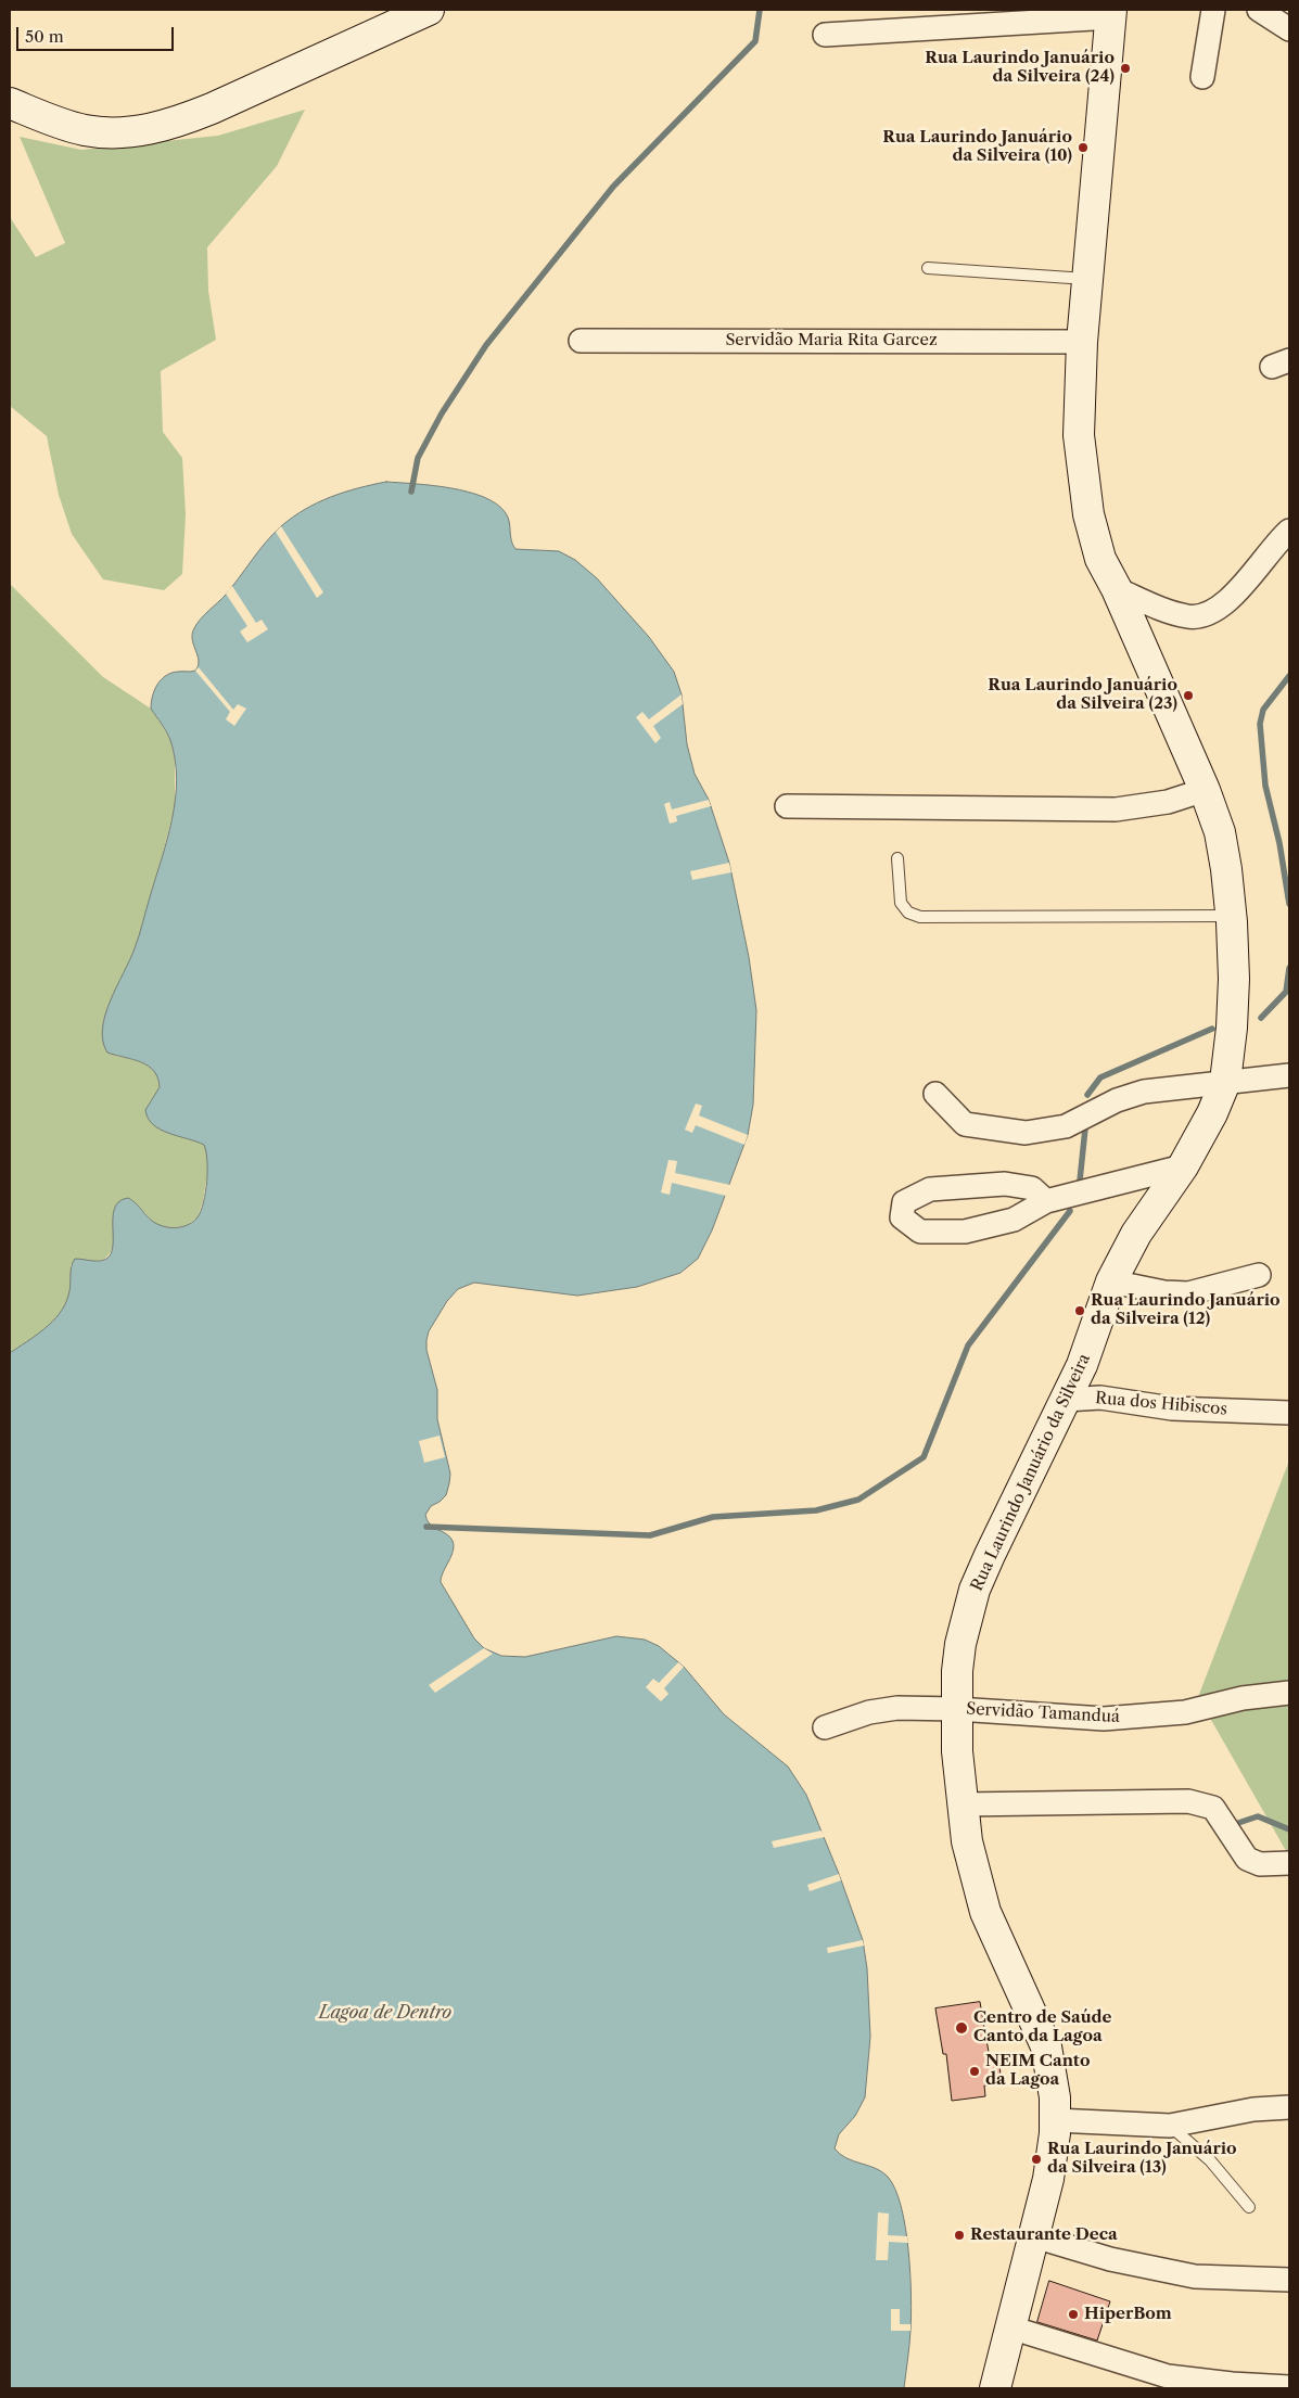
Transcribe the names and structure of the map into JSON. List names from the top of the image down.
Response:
{
  "streets": {
    "main road": ["Rua Laurindo Januário da Silveira"],
    "street": ["Servidão Maria Rita Garcez", "Rua dos Hibiscos", "Servidão Tamanduá"]
  },
  "crossings": [
    ["Servidão Maria Rita Garcez", "Rua Laurindo Januário da Silveira"],
    ["Rua dos Hibiscos", "Rua Laurindo Januário da Silveira"],
    ["Rua Laurindo Januário da Silveira", "Servidão Tamanduá"]
  ],
  "water": ["Lagoa de Dentro"],
  "places": [
    "Rua Laurindo Januário da Silveira (24)",
    "Rua Laurindo Januário da Silveira (10)",
    "Rua Laurindo Januário da Silveira (23)",
    "Rua Laurindo Januário da Silveira (12)",
    "Centro de Saúde Canto da Lagoa",
    "NEIM Canto da Lagoa",
    "Rua Laurindo Januário da Silveira (13)",
    "Restaurante Deca",
    "HiperBom"
  ],
  "scale_bar": "50 m"
}
